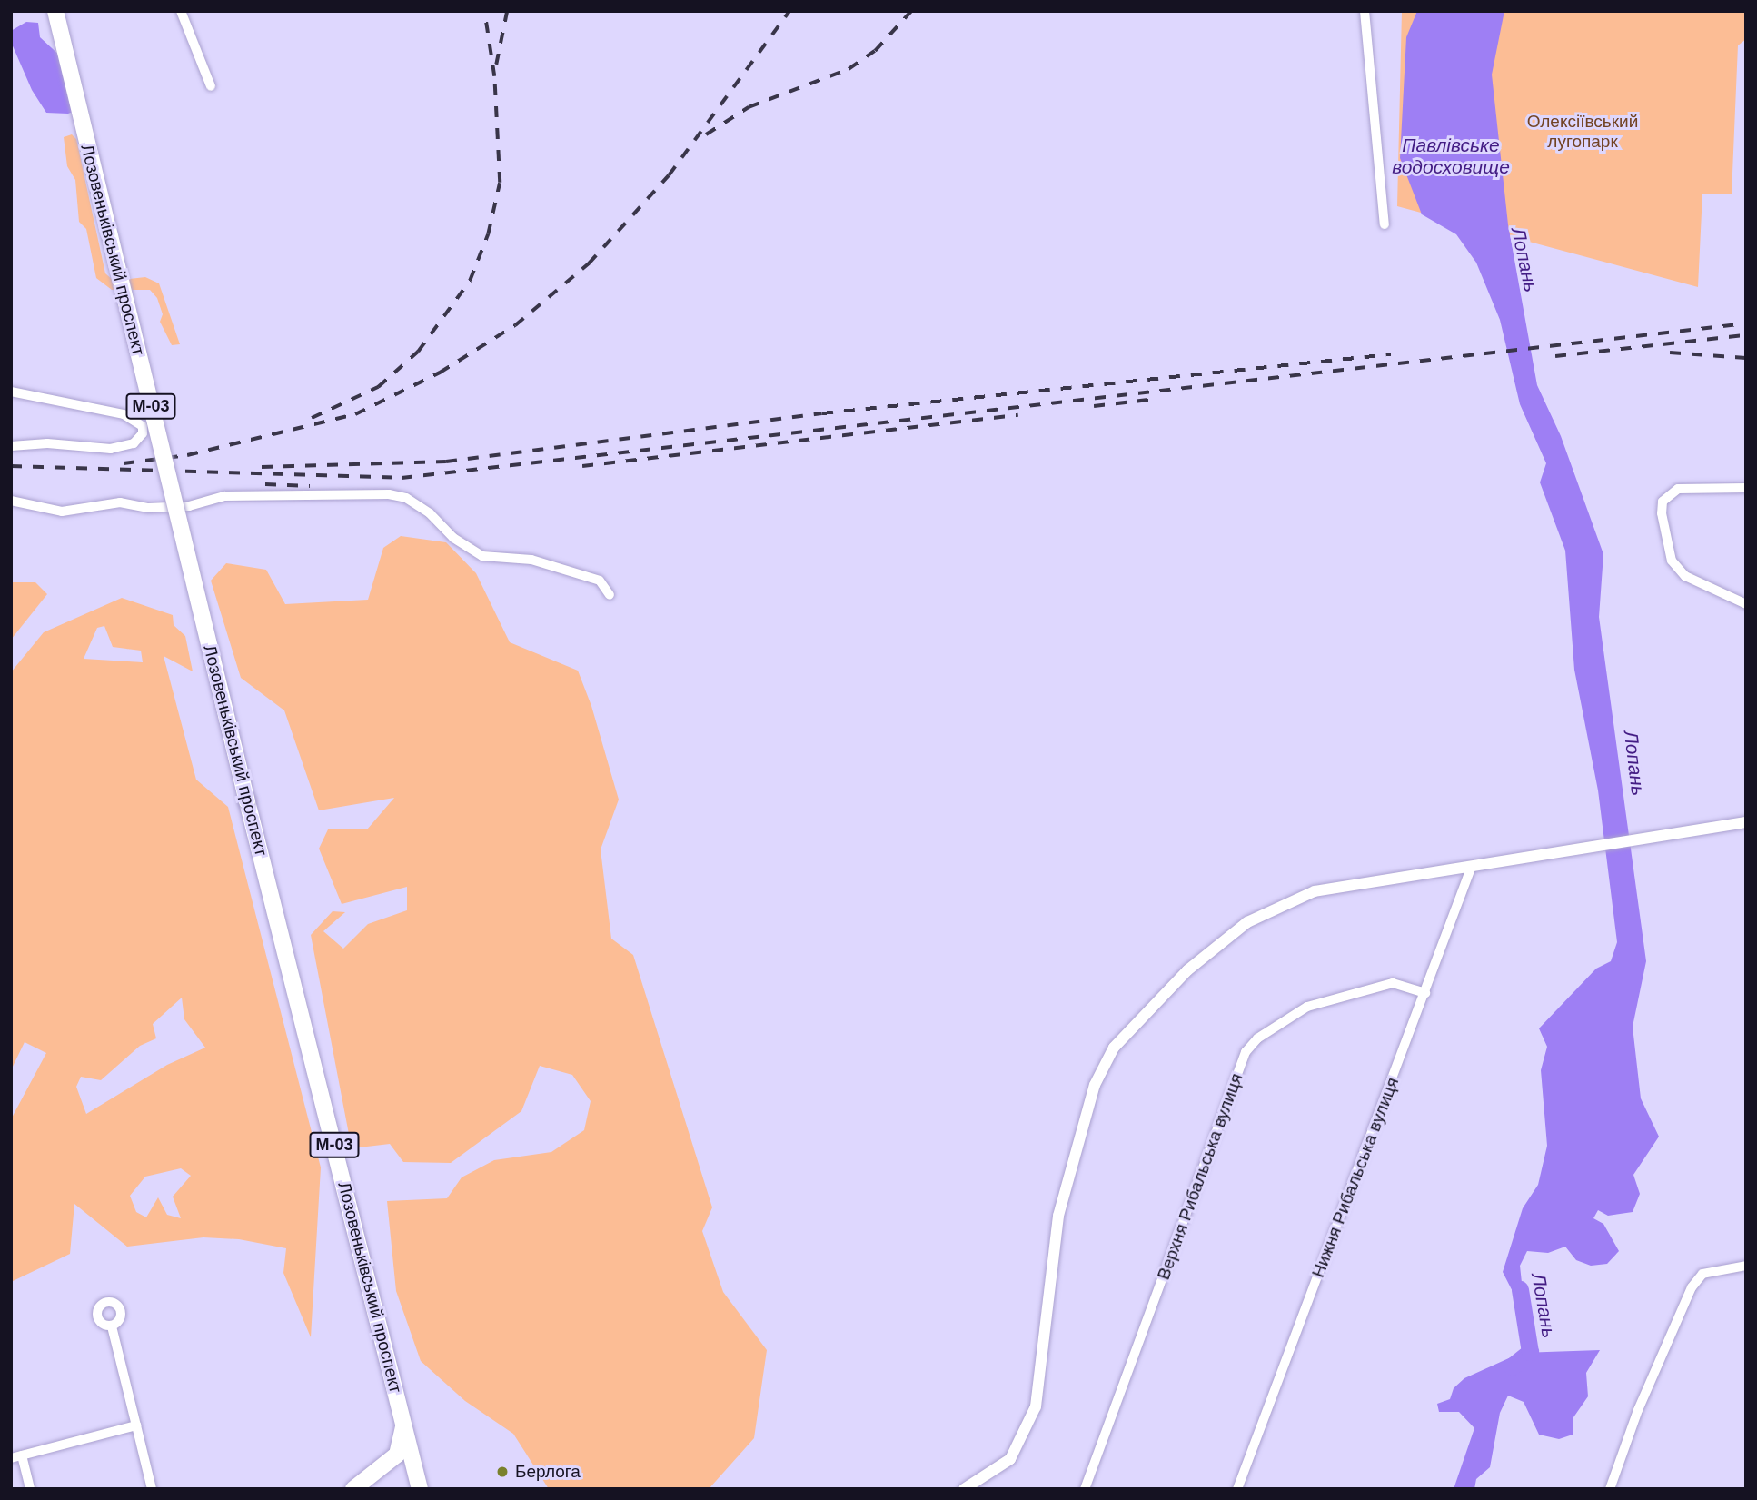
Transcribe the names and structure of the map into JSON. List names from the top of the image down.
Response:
{
  "streets": {
    "highway": ["Лозовеньківський проспект", "М-03"],
    "street": ["Верхня Рибальська вулиця", "Нижня Рибальська вулиця"]
  },
  "crossings": [
    ["Верхня Рибальська вулиця", "Нижня Рибальська вулиця"]
  ],
  "water": ["Павлівське водосховище", "Лопань"],
  "parks": ["Олексіївський лугопарк"],
  "places": ["Берлога"]
}
